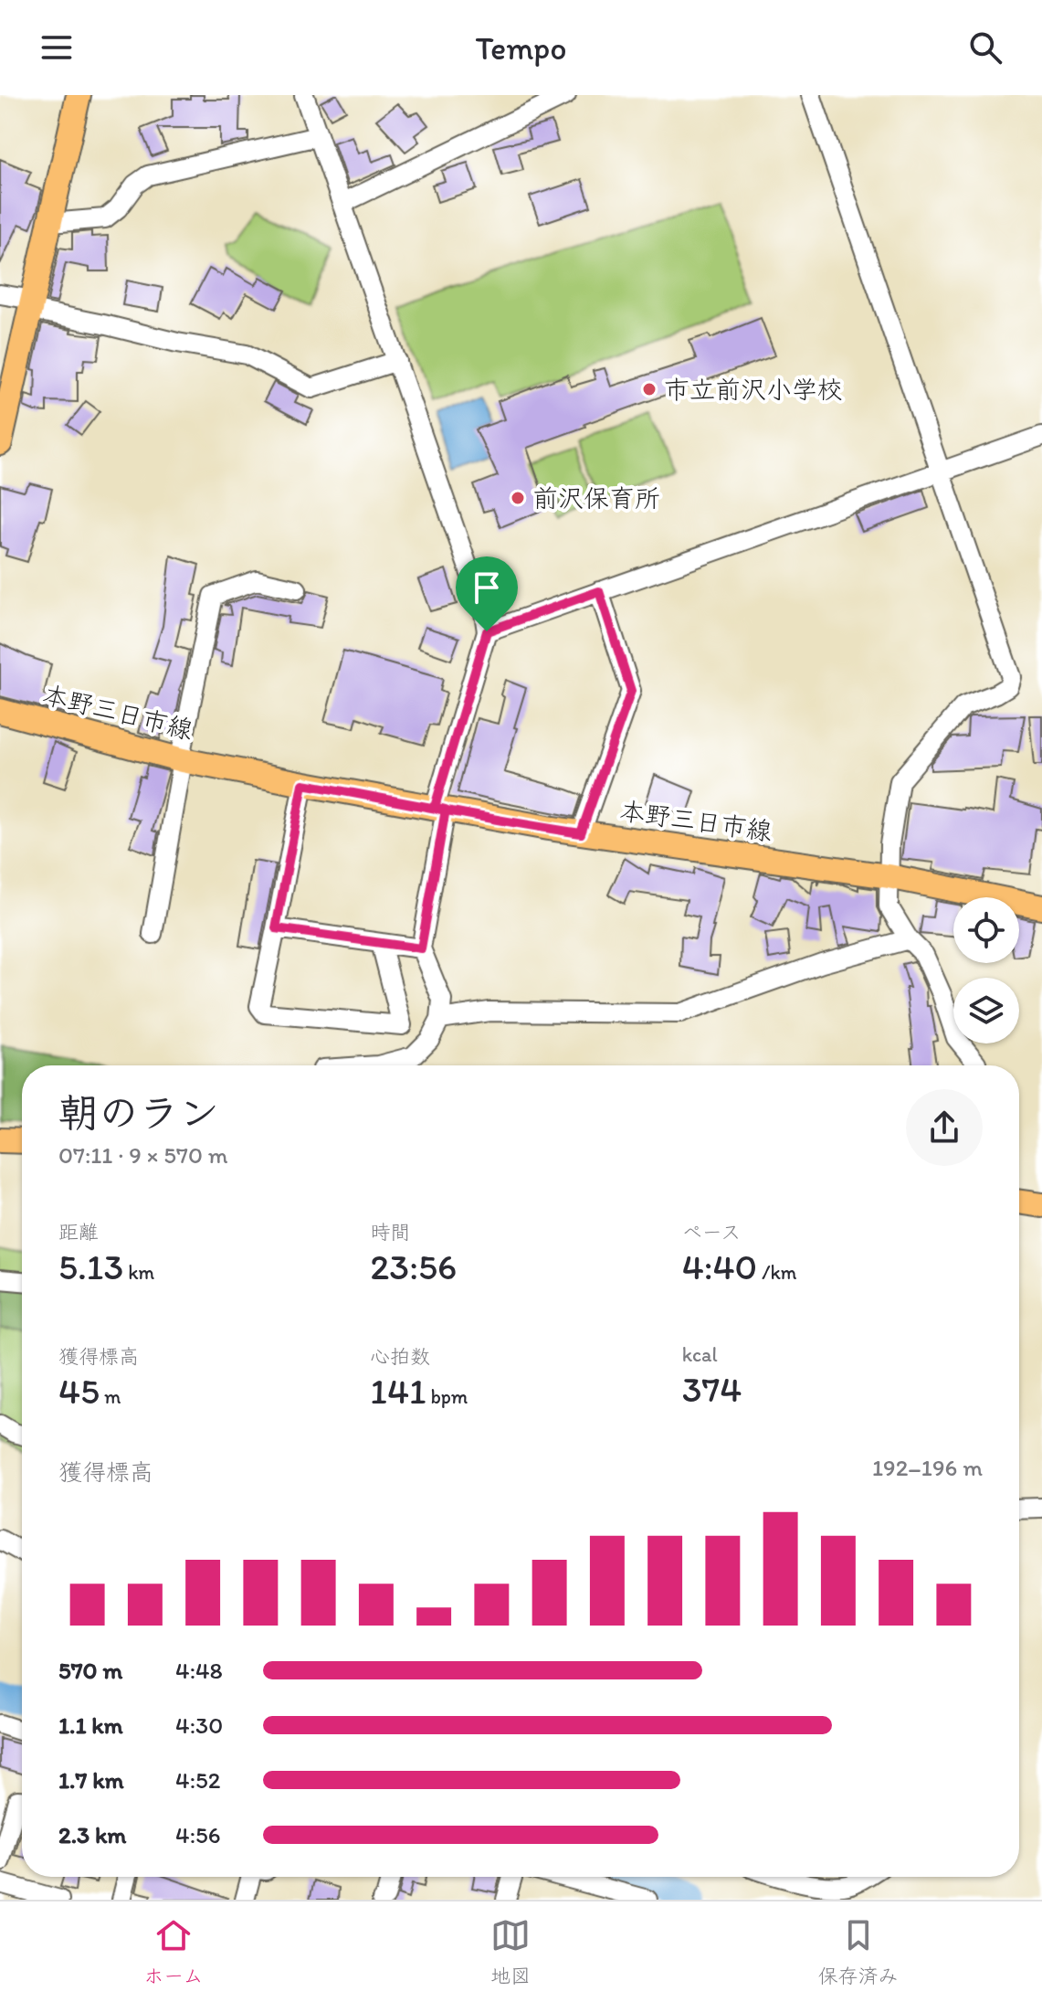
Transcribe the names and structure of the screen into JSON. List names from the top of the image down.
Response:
{
  "streets": {
    "main road": ["本野三日市線"]
  },
  "places": ["市立前沢小学校", "前沢保育所"],
  "page": {
    "header": "Tempo",
    "heading": ["朝のラン", "07:11 · 9 × 570 m"],
    "stats": [
      ["距離", "5.13 km"],
      ["時間", "23:56"],
      ["ペース", "4:40 /km"],
      ["獲得標高", "45 m"],
      ["心拍数", "141 bpm"],
      ["kcal", "374"]
    ],
    "chart": ["獲得標高", "192–196 m"],
    "list": [
      {
        "name": "570 m",
        "note": "4:48"
      },
      {
        "name": "1.1 km",
        "note": "4:30"
      },
      {
        "name": "1.7 km",
        "note": "4:52"
      },
      {
        "name": "2.3 km",
        "note": "4:56"
      }
    ],
    "tabs": ["ホーム", "地図", "保存済み"]
  }
}
